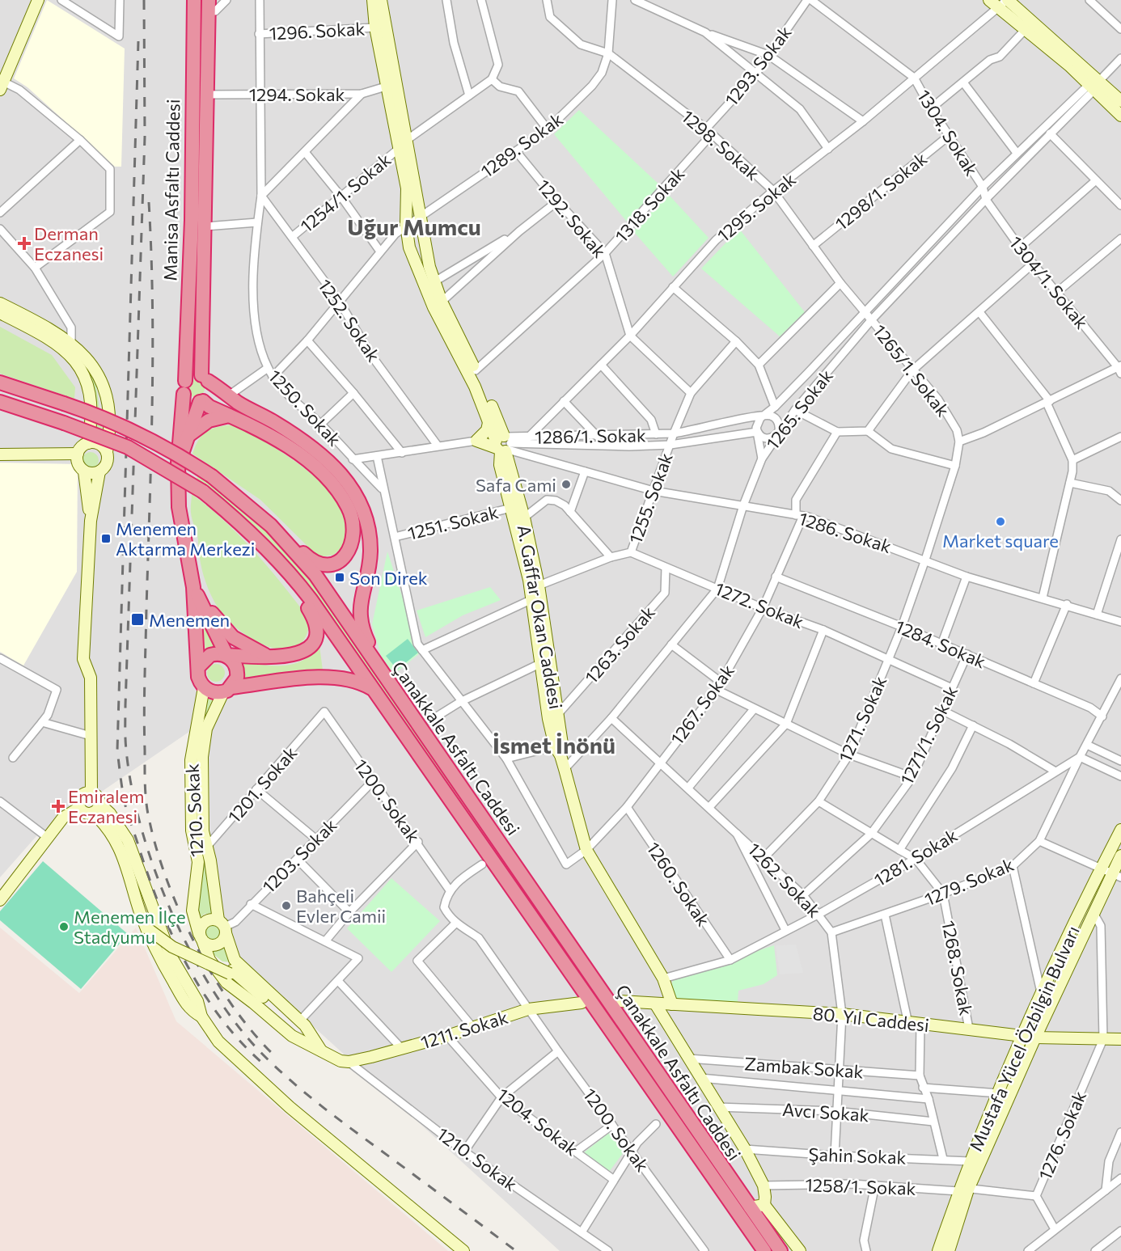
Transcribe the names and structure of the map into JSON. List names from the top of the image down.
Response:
{
  "streets": {
    "highway": ["Manisa Asfaltı Caddesi", "Çanakkale Asfaltı Caddesi"],
    "street": [
      "1296. Sokak",
      "1293. Sokak",
      "1294. Sokak",
      "1304. Sokak",
      "1289. Sokak",
      "1298. Sokak",
      "1298/1. Sokak",
      "1254/1. Sokak",
      "1318. Sokak",
      "1295. Sokak",
      "1292. Sokak",
      "1304/1. Sokak",
      "1252. Sokak",
      "1265/1. Sokak",
      "1250. Sokak",
      "1265. Sokak",
      "1286/1. Sokak",
      "1255. Sokak",
      "1251. Sokak",
      "1286. Sokak",
      "1272. Sokak",
      "A. Gaffar Okan Caddesi",
      "1284. Sokak",
      "1263. Sokak",
      "1267. Sokak",
      "1271. Sokak",
      "1271/1. Sokak",
      "1201. Sokak",
      "1200. Sokak",
      "1210. Sokak",
      "1203. Sokak",
      "1281. Sokak",
      "1262. Sokak",
      "1279. Sokak",
      "1260. Sokak",
      "1268. Sokak",
      "80. Yıl Caddesi",
      "1211. Sokak",
      "Mustafa Yücel Özbilgin Bulvarı",
      "Zambak Sokak",
      "Avcı Sokak",
      "1204. Sokak",
      "1276. Sokak",
      "Şahin Sokak",
      "1258/1. Sokak"
    ]
  },
  "crossings": [
    ["1296. Sokak", "1250. Sokak"],
    ["1296. Sokak", "A. Gaffar Okan Caddesi"],
    ["1293. Sokak", "1298. Sokak"],
    ["1293. Sokak", "1318. Sokak"],
    ["1294. Sokak", "Manisa Asfaltı Caddesi"],
    ["1294. Sokak", "1250. Sokak"],
    ["1294. Sokak", "A. Gaffar Okan Caddesi"],
    ["1304. Sokak", "1298/1. Sokak"],
    ["1304. Sokak", "1295. Sokak"],
    ["1304. Sokak", "1304/1. Sokak"],
    ["1304. Sokak", "1265. Sokak"],
    ["1289. Sokak", "1298. Sokak"],
    ["1289. Sokak", "1292. Sokak"],
    ["1289. Sokak", "A. Gaffar Okan Caddesi"],
    ["1298. Sokak", "1298/1. Sokak"],
    ["1298. Sokak", "1318. Sokak"],
    ["1298. Sokak", "1295. Sokak"],
    ["1298. Sokak", "1265/1. Sokak"],
    ["1298. Sokak", "1265. Sokak"],
    ["1254/1. Sokak", "1252. Sokak"],
    ["1254/1. Sokak", "A. Gaffar Okan Caddesi"],
    ["1318. Sokak", "1292. Sokak"],
    ["1318. Sokak", "A. Gaffar Okan Caddesi"],
    ["1295. Sokak", "1292. Sokak"],
    ["1295. Sokak", "1286/1. Sokak"],
    ["1304/1. Sokak", "1265. Sokak"],
    ["1252. Sokak", "1250. Sokak"],
    ["1265/1. Sokak", "1265. Sokak"],
    ["1250. Sokak", "1251. Sokak"],
    ["1250. Sokak", "1267. Sokak"],
    ["1265. Sokak", "1286/1. Sokak"],
    ["1265. Sokak", "1255. Sokak"],
    ["1265. Sokak", "1286. Sokak"],
    ["1265. Sokak", "1272. Sokak"],
    ["1265. Sokak", "A. Gaffar Okan Caddesi"],
    ["1265. Sokak", "1262. Sokak"],
    ["1286/1. Sokak", "1255. Sokak"],
    ["1286/1. Sokak", "1286. Sokak"],
    ["1286/1. Sokak", "A. Gaffar Okan Caddesi"],
    ["1255. Sokak", "1286. Sokak"],
    ["1255. Sokak", "1272. Sokak"],
    ["1255. Sokak", "A. Gaffar Okan Caddesi"],
    ["1251. Sokak", "A. Gaffar Okan Caddesi"],
    ["1286. Sokak", "A. Gaffar Okan Caddesi"],
    ["1286. Sokak", "1267. Sokak"],
    ["1286. Sokak", "1271. Sokak"],
    ["1272. Sokak", "1263. Sokak"],
    ["1272. Sokak", "1267. Sokak"],
    ["1272. Sokak", "1271. Sokak"],
    ["1272. Sokak", "1271/1. Sokak"],
    ["A. Gaffar Okan Caddesi", "1263. Sokak"],
    ["A. Gaffar Okan Caddesi", "1267. Sokak"],
    ["A. Gaffar Okan Caddesi", "1281. Sokak"],
    ["A. Gaffar Okan Caddesi", "80. Yıl Caddesi"],
    ["1284. Sokak", "1267. Sokak"],
    ["1284. Sokak", "1271. Sokak"],
    ["1284. Sokak", "1271/1. Sokak"],
    ["1284. Sokak", "1281. Sokak"],
    ["1267. Sokak", "1262. Sokak"],
    ["1267. Sokak", "1260. Sokak"],
    ["1271. Sokak", "1262. Sokak"],
    ["1271/1. Sokak", "1262. Sokak"],
    ["1201. Sokak", "1200. Sokak"],
    ["1201. Sokak", "1210. Sokak"],
    ["1200. Sokak", "1203. Sokak"],
    ["1200. Sokak", "1211. Sokak"],
    ["1210. Sokak", "1203. Sokak"],
    ["1210. Sokak", "1211. Sokak"],
    ["1281. Sokak", "1262. Sokak"],
    ["1281. Sokak", "1279. Sokak"],
    ["1281. Sokak", "1260. Sokak"],
    ["1281. Sokak", "1268. Sokak"],
    ["1262. Sokak", "1279. Sokak"],
    ["1262. Sokak", "80. Yıl Caddesi"],
    ["1262. Sokak", "Zambak Sokak"],
    ["1262. Sokak", "Avcı Sokak"],
    ["1262. Sokak", "Şahin Sokak"],
    ["1279. Sokak", "1268. Sokak"],
    ["1268. Sokak", "80. Yıl Caddesi"],
    ["80. Yıl Caddesi", "Mustafa Yücel Özbilgin Bulvarı"],
    ["80. Yıl Caddesi", "1276. Sokak"],
    ["1211. Sokak", "1204. Sokak"],
    ["Mustafa Yücel Özbilgin Bulvarı", "Şahin Sokak"],
    ["Mustafa Yücel Özbilgin Bulvarı", "1258/1. Sokak"],
    ["1276. Sokak", "1258/1. Sokak"]
  ],
  "districts": ["Uğur Mumcu", "İsmet İnönü"],
  "places": {
    "health": ["Derman Eczanesi", "Emiralem Eczanesi"],
    "other": [
      "Safa Cami",
      "Market square",
      "Bahçeli Evler Camii",
      "Menemen İlçe Stadyumu"
    ],
    "transit": ["Menemen Aktarma Merkezi", "Son Direk", "Menemen"]
  }
}
